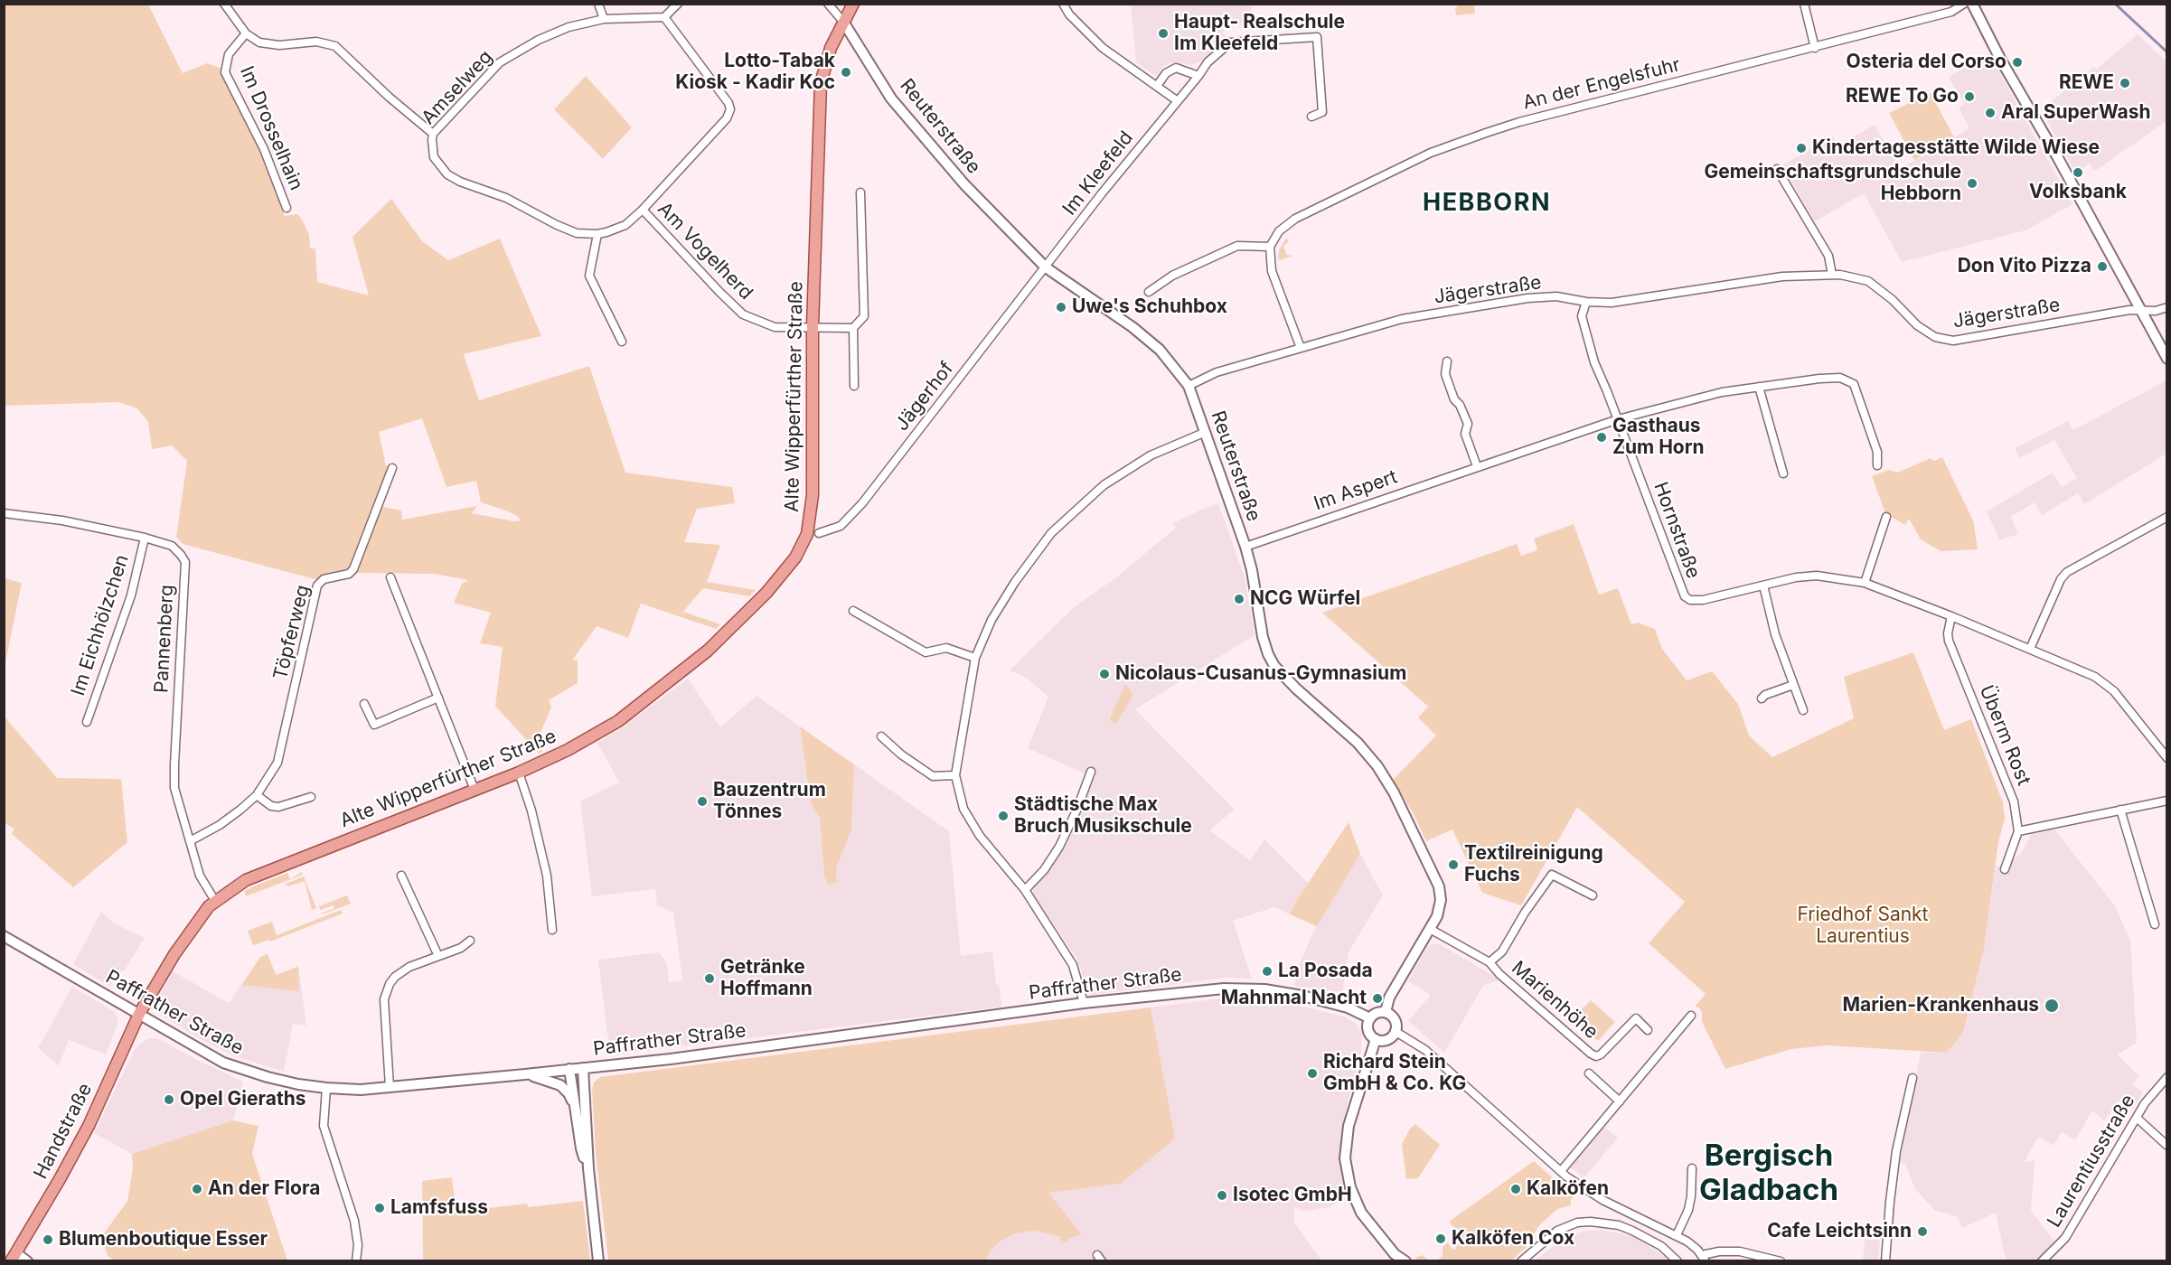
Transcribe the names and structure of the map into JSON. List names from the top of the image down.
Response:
{
  "streets": {
    "main road": ["Alte Wipperfürther Straße", "Handstraße"],
    "street": [
      "An der Engelsfuhr",
      "Amselweg",
      "Reuterstraße",
      "Im Drosselhain",
      "Im Kleefeld",
      "Am Vogelherd",
      "Jägerstraße",
      "Jägerhof",
      "Im Aspert",
      "Hornstraße",
      "Im Eichhölzchen",
      "Töpferweg",
      "Pannenberg",
      "Überm Rost",
      "Paffrather Straße",
      "Marienhöhe",
      "Laurentiusstraße"
    ]
  },
  "crossings": [
    ["Amselweg", "Im Drosselhain"],
    ["Amselweg", "Am Vogelherd"],
    ["Reuterstraße", "Im Kleefeld"],
    ["Reuterstraße", "Jägerstraße"],
    ["Reuterstraße", "Alte Wipperfürther Straße"],
    ["Reuterstraße", "Jägerhof"],
    ["Reuterstraße", "Im Aspert"],
    ["Reuterstraße", "Paffrather Straße"],
    ["Reuterstraße", "Marienhöhe"],
    ["Im Kleefeld", "Jägerhof"],
    ["Am Vogelherd", "Alte Wipperfürther Straße"],
    ["Jägerstraße", "Hornstraße"],
    ["Alte Wipperfürther Straße", "Pannenberg"],
    ["Alte Wipperfürther Straße", "Paffrather Straße"],
    ["Alte Wipperfürther Straße", "Handstraße"],
    ["Im Aspert", "Hornstraße"],
    ["Hornstraße", "Überm Rost"],
    ["Im Eichhölzchen", "Pannenberg"],
    ["Töpferweg", "Pannenberg"],
    ["Paffrather Straße", "Handstraße"]
  ],
  "districts": ["HEBBORN", "Bergisch Gladbach"],
  "parks": ["Friedhof Sankt Laurentius"],
  "places": [
    "Haupt- Realschule Im Kleefeld",
    "Osteria del Corso",
    "Lotto-Tabak Kiosk - Kadir Koc",
    "REWE",
    "REWE To Go",
    "Aral SuperWash",
    "Kindertagesstätte Wilde Wiese",
    "Volksbank",
    "Gemeinschaftsgrundschule Hebborn",
    "Don Vito Pizza",
    "Uwe's Schuhbox",
    "Gasthaus Zum Horn",
    "NCG Würfel",
    "Nicolaus-Cusanus-Gymnasium",
    "Bauzentrum Tönnes",
    "Städtische Max Bruch Musikschule",
    "Textilreinigung Fuchs",
    "La Posada",
    "Getränke Hoffmann",
    "Mahnmal Nacht",
    "Marien-Krankenhaus",
    "Richard Stein GmbH & Co. KG",
    "Opel Gieraths",
    "An der Flora",
    "Kalköfen",
    "Isotec GmbH",
    "Lamfsfuss",
    "Cafe Leichtsinn",
    "Kalköfen Cox",
    "Blumenboutique Esser"
  ]
}
